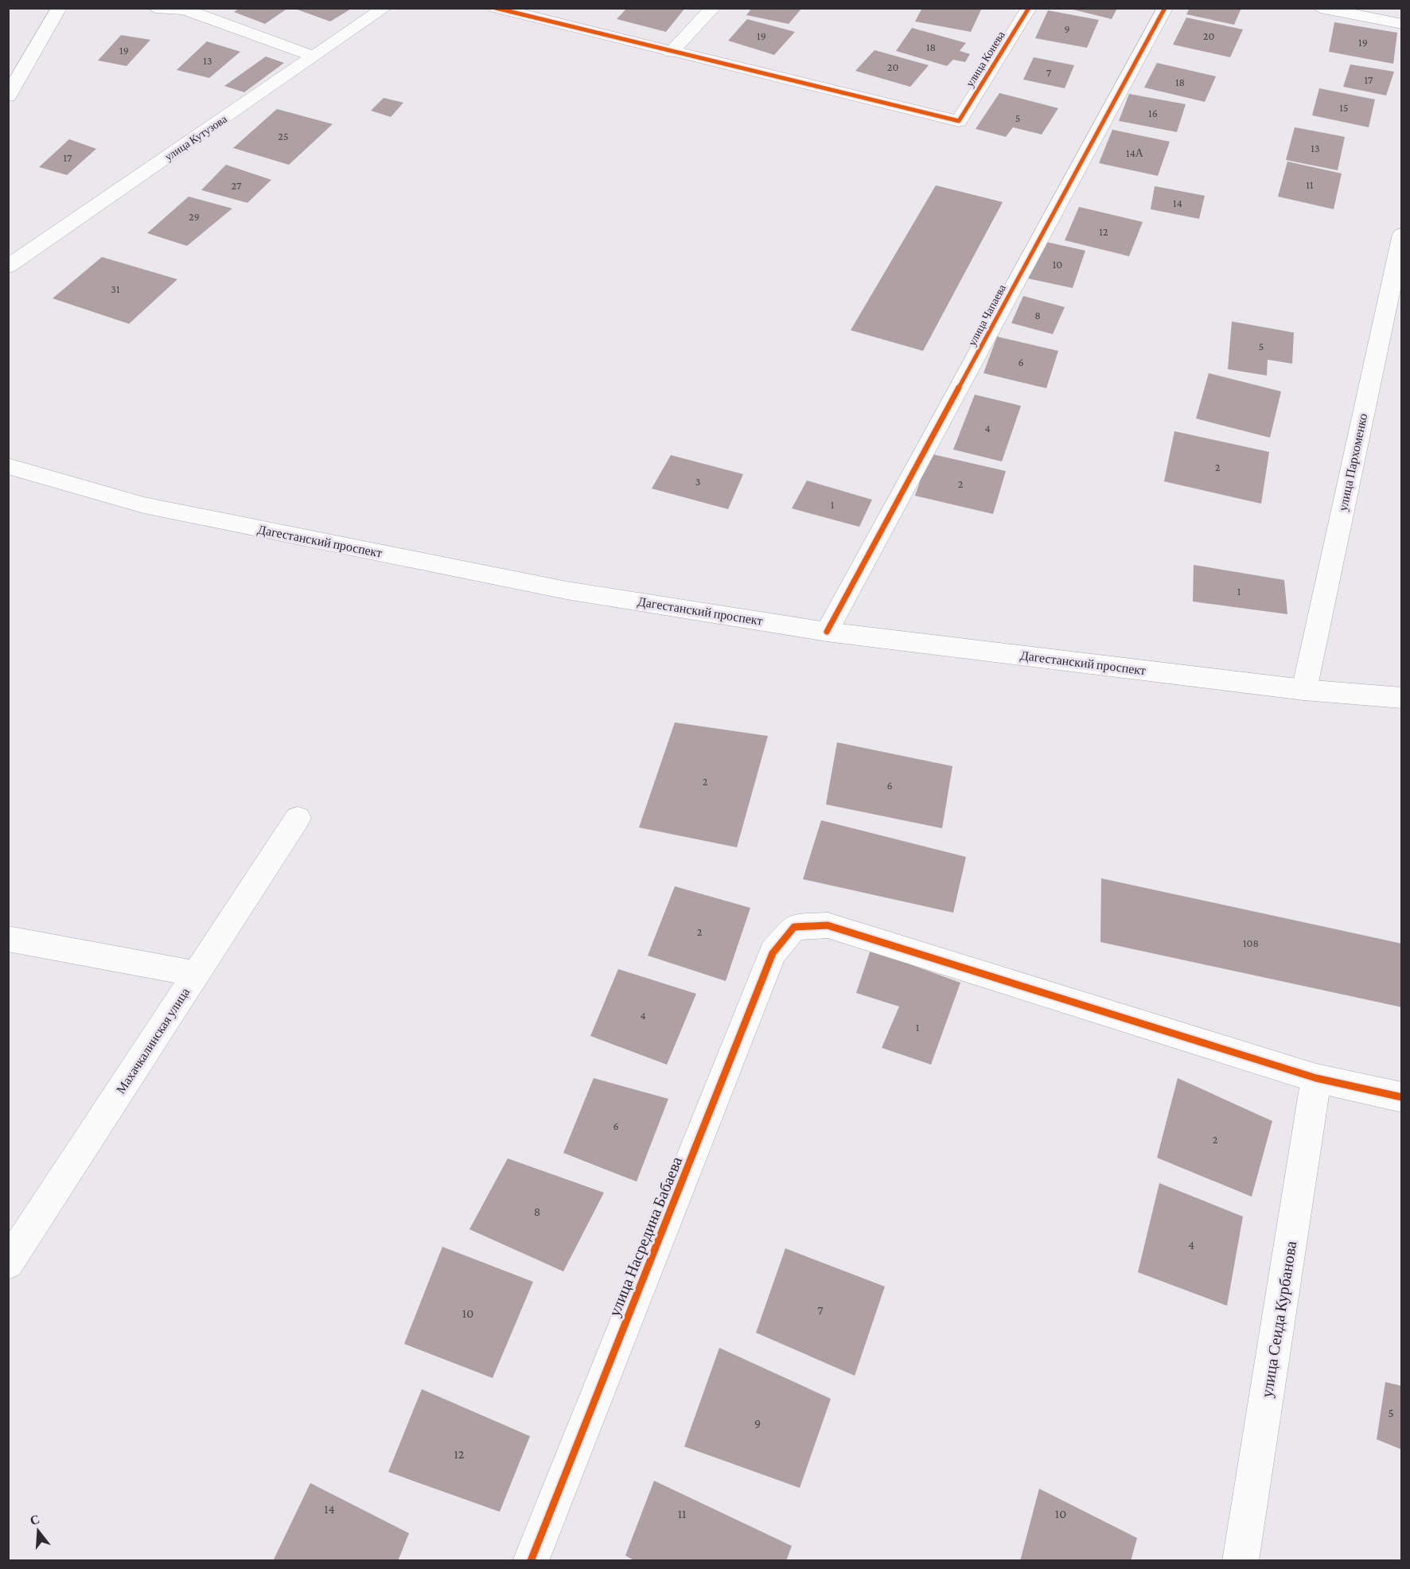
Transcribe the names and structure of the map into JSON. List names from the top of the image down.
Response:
{
  "streets": {
    "main road": [
      "улица Конева",
      "улица Кутузова",
      "улица Чапаева",
      "улица Пархоменко",
      "Дагестанский проспект",
      "Махачкалинская улица",
      "улица Насредина Бабаева",
      "улица Сеида Курбанова"
    ]
  },
  "crossings": [
    ["улица Чапаева", "Дагестанский проспект"],
    ["улица Пархоменко", "Дагестанский проспект"],
    ["улица Насредина Бабаева", "улица Сеида Курбанова"]
  ],
  "house_numbers": [
    "9",
    "19",
    "20",
    "19",
    "18",
    "19",
    "13",
    "20",
    "7",
    "17",
    "18",
    "15",
    "16",
    "5",
    "25",
    "13",
    "14А",
    "17",
    "11",
    "27",
    "14",
    "29",
    "12",
    "10",
    "31",
    "8",
    "5",
    "6",
    "4",
    "2",
    "3",
    "2",
    "1",
    "1",
    "2",
    "6",
    "2",
    "108",
    "4",
    "1",
    "6",
    "2",
    "8",
    "4",
    "7",
    "10",
    "5",
    "9",
    "12",
    "14",
    "11",
    "10"
  ],
  "north": "top"
}
